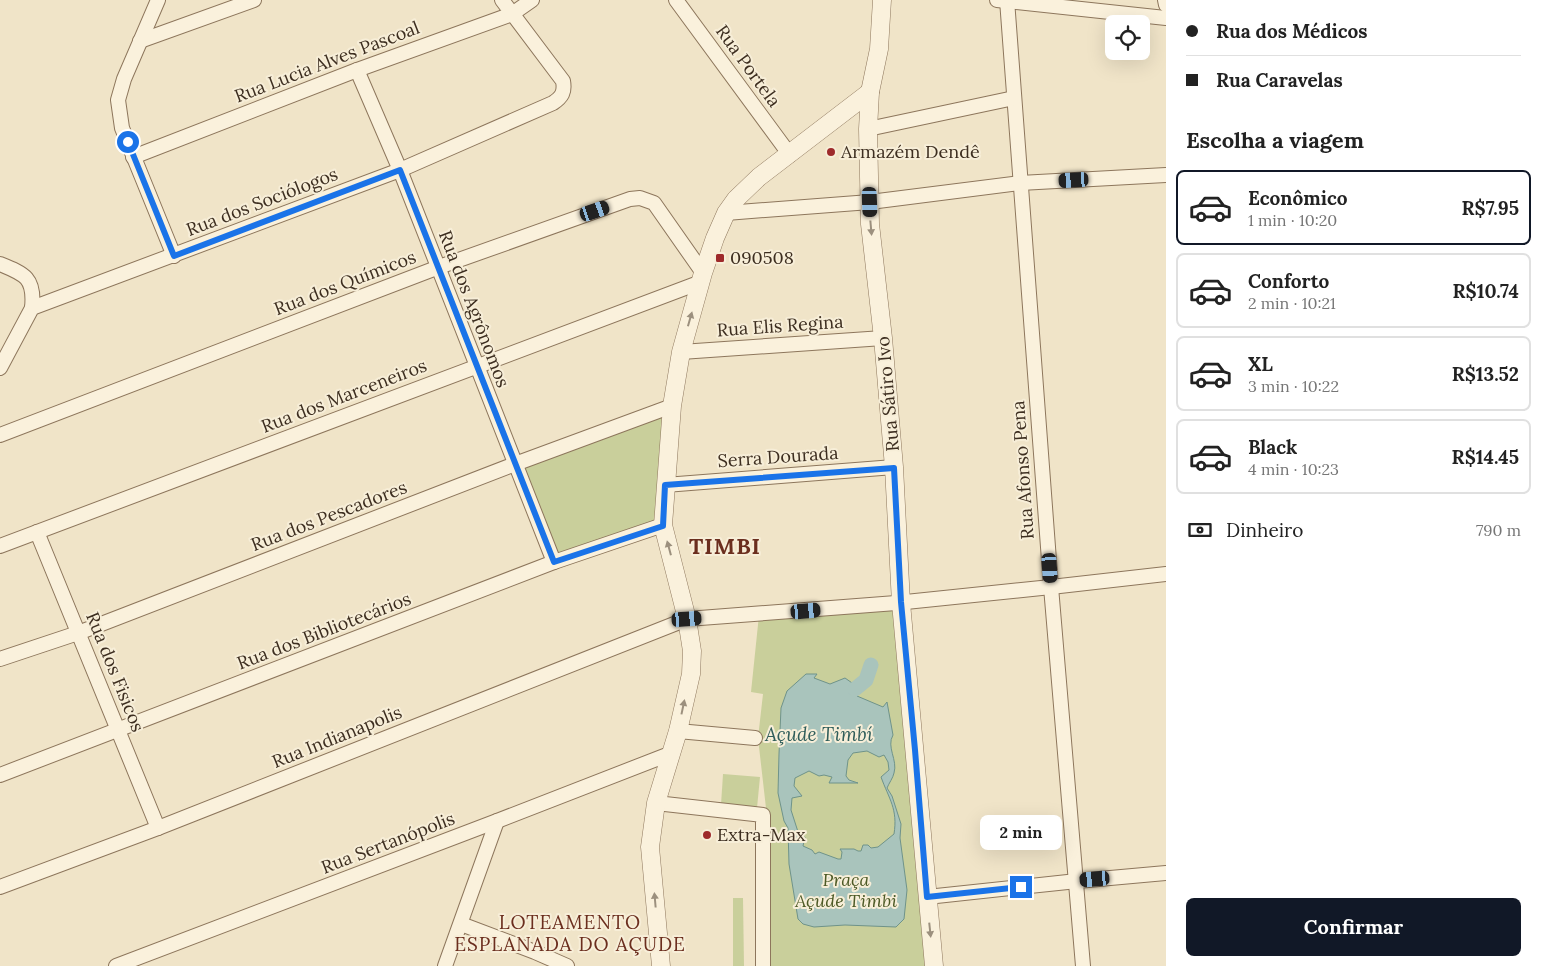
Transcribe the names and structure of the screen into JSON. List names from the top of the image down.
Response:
{
  "streets": {
    "street": [
      "Rua Lucia Alves Pascoal",
      "Rua Portela",
      "Rua dos Sociólogos",
      "Rua dos Químicos",
      "Rua dos Agrônomos",
      "Rua Elis Regina",
      "Rua Sátiro Ivo",
      "Rua dos Marceneiros",
      "Serra Dourada",
      "Rua Afonso Pena",
      "Rua dos Pescadores",
      "Rua dos Bibliotecários",
      "Rua dos Fisicos",
      "Rua Indianapolis",
      "Rua Sertanópolis"
    ]
  },
  "crossings": [
    ["Rua Lucia Alves Pascoal", "Rua dos Sociólogos"],
    ["Rua Lucia Alves Pascoal", "Rua dos Agrônomos"],
    ["Rua dos Sociólogos", "Rua dos Agrônomos"],
    ["Rua dos Químicos", "Rua dos Agrônomos"],
    ["Rua dos Químicos", "Rua dos Marceneiros"],
    ["Rua dos Agrônomos", "Rua dos Marceneiros"],
    ["Rua dos Agrônomos", "Rua dos Pescadores"],
    ["Rua dos Agrônomos", "Rua dos Bibliotecários"],
    ["Rua Elis Regina", "Rua Sátiro Ivo"],
    ["Rua Sátiro Ivo", "Serra Dourada"],
    ["Rua Sátiro Ivo", "Rua Indianapolis"],
    ["Rua dos Marceneiros", "Rua dos Fisicos"],
    ["Rua Afonso Pena", "Rua Indianapolis"],
    ["Rua dos Pescadores", "Rua dos Fisicos"],
    ["Rua dos Bibliotecários", "Rua dos Fisicos"],
    ["Rua dos Fisicos", "Rua Indianapolis"]
  ],
  "districts": ["TIMBI", "LOTEAMENTO ESPLANADA DO AÇUDE"],
  "water": ["Açude Timbí"],
  "parks": ["Praça Açude Timbi"],
  "places": {
    "other": ["Armazém Dendê", "Extra-Max"],
    "transit": ["090508"]
  },
  "page": {
    "banner": ["Rua dos Médicos", "Rua Caravelas"],
    "heading": "Escolha a viagem",
    "list": [
      {
        "name": "Econômico",
        "note": "1 min · 10:20",
        "value": "R$7.95"
      },
      {
        "name": "Conforto",
        "note": "2 min · 10:21",
        "value": "R$10.74"
      },
      {
        "name": "XL",
        "note": "3 min · 10:22",
        "value": "R$13.52"
      },
      {
        "name": "Black",
        "note": "4 min · 10:23",
        "value": "R$14.45"
      }
    ],
    "pay": ["Dinheiro", "790 m"],
    "bubble": "2 min",
    "buttons": "Confirmar"
  }
}
